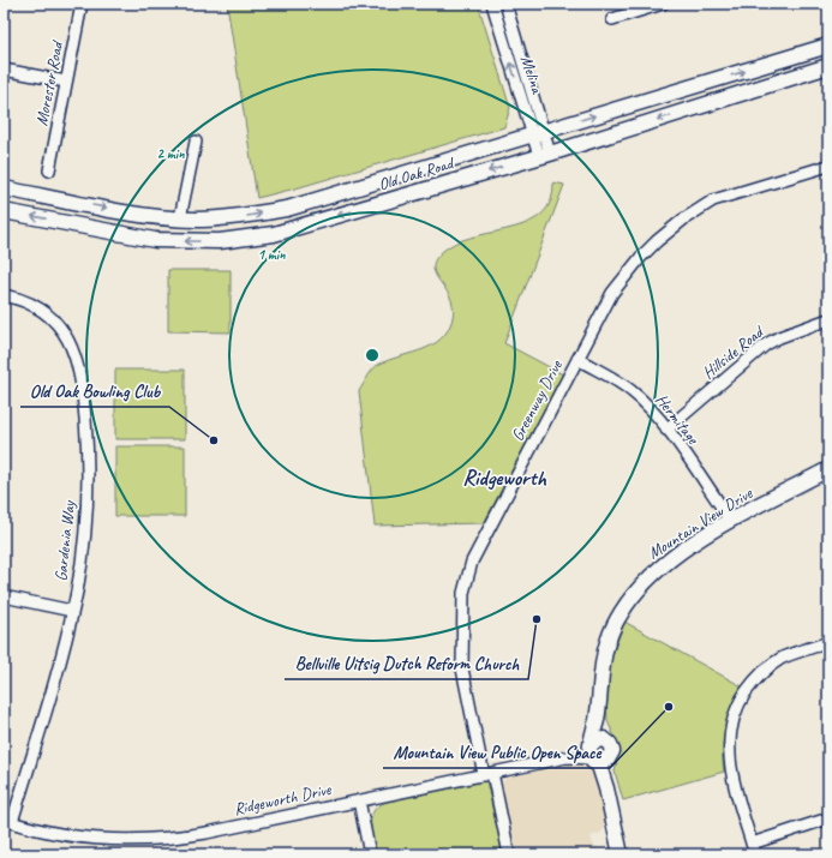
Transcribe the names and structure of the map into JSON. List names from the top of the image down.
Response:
{
  "streets": {
    "main road": ["Old Oak Road", "Mountain View Drive"],
    "street": [
      "Melina",
      "Morester Road",
      "Hillside Road",
      "Greenway Drive",
      "Hermitage",
      "Gardenia Way",
      "Ridgeworth Drive"
    ]
  },
  "crossings": [
    ["Melina", "Old Oak Road"],
    ["Hillside Road", "Hermitage"],
    ["Greenway Drive", "Hermitage"],
    ["Greenway Drive", "Ridgeworth Drive"],
    ["Hermitage", "Mountain View Drive"],
    ["Mountain View Drive", "Ridgeworth Drive"],
    ["Gardenia Way", "Ridgeworth Drive"]
  ],
  "districts": ["Ridgeworth"],
  "places": ["Old Oak Bowling Club", "Bellville Uitsig Dutch Reform Church", "Mountain View Public Open Space"],
  "rings": ["2 min", "1 min"]
}
